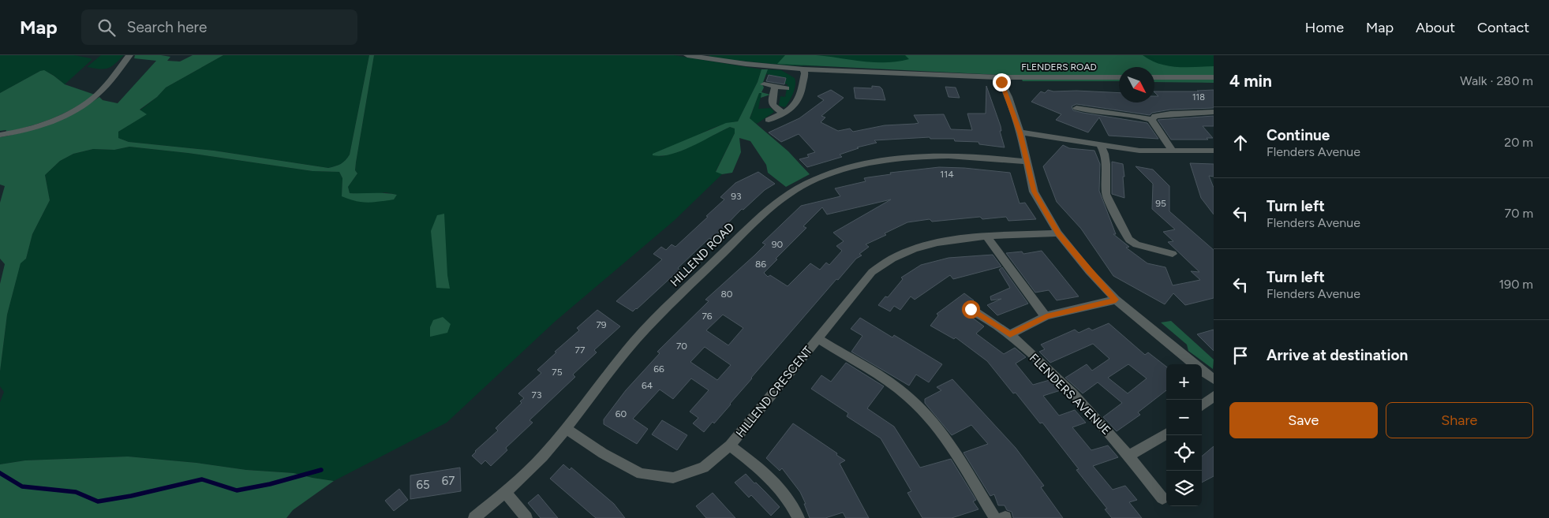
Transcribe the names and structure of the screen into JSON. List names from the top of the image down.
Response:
{
  "streets": {
    "street": [
      "FLENDERS ROAD",
      "HILLEND ROAD",
      "HILLEND CRESCENT",
      "FLENDERS AVENUE"
    ]
  },
  "crossings": [
    ["HILLEND ROAD", "HILLEND CRESCENT"]
  ],
  "house_numbers": [
    "118",
    "114",
    "93",
    "95",
    "90",
    "86",
    "80",
    "76",
    "79",
    "70",
    "77",
    "66",
    "75",
    "64",
    "73",
    "60",
    "67",
    "65"
  ],
  "north": "bottom right",
  "page": {
    "header": "Map",
    "search": "Search here",
    "nav": [
      "Home",
      "Map",
      "About",
      "Contact"
    ],
    "heading": ["4 min", "Walk · 280 m"],
    "list": [
      ["Continue", "Flenders Avenue", "20 m"],
      ["Turn left", "Flenders Avenue", "70 m"],
      ["Turn left", "Flenders Avenue", "190 m"],
      "Arrive at destination"
    ],
    "map_buttons": ["+", "−"],
    "buttons": ["Save", "Share"]
  }
}
